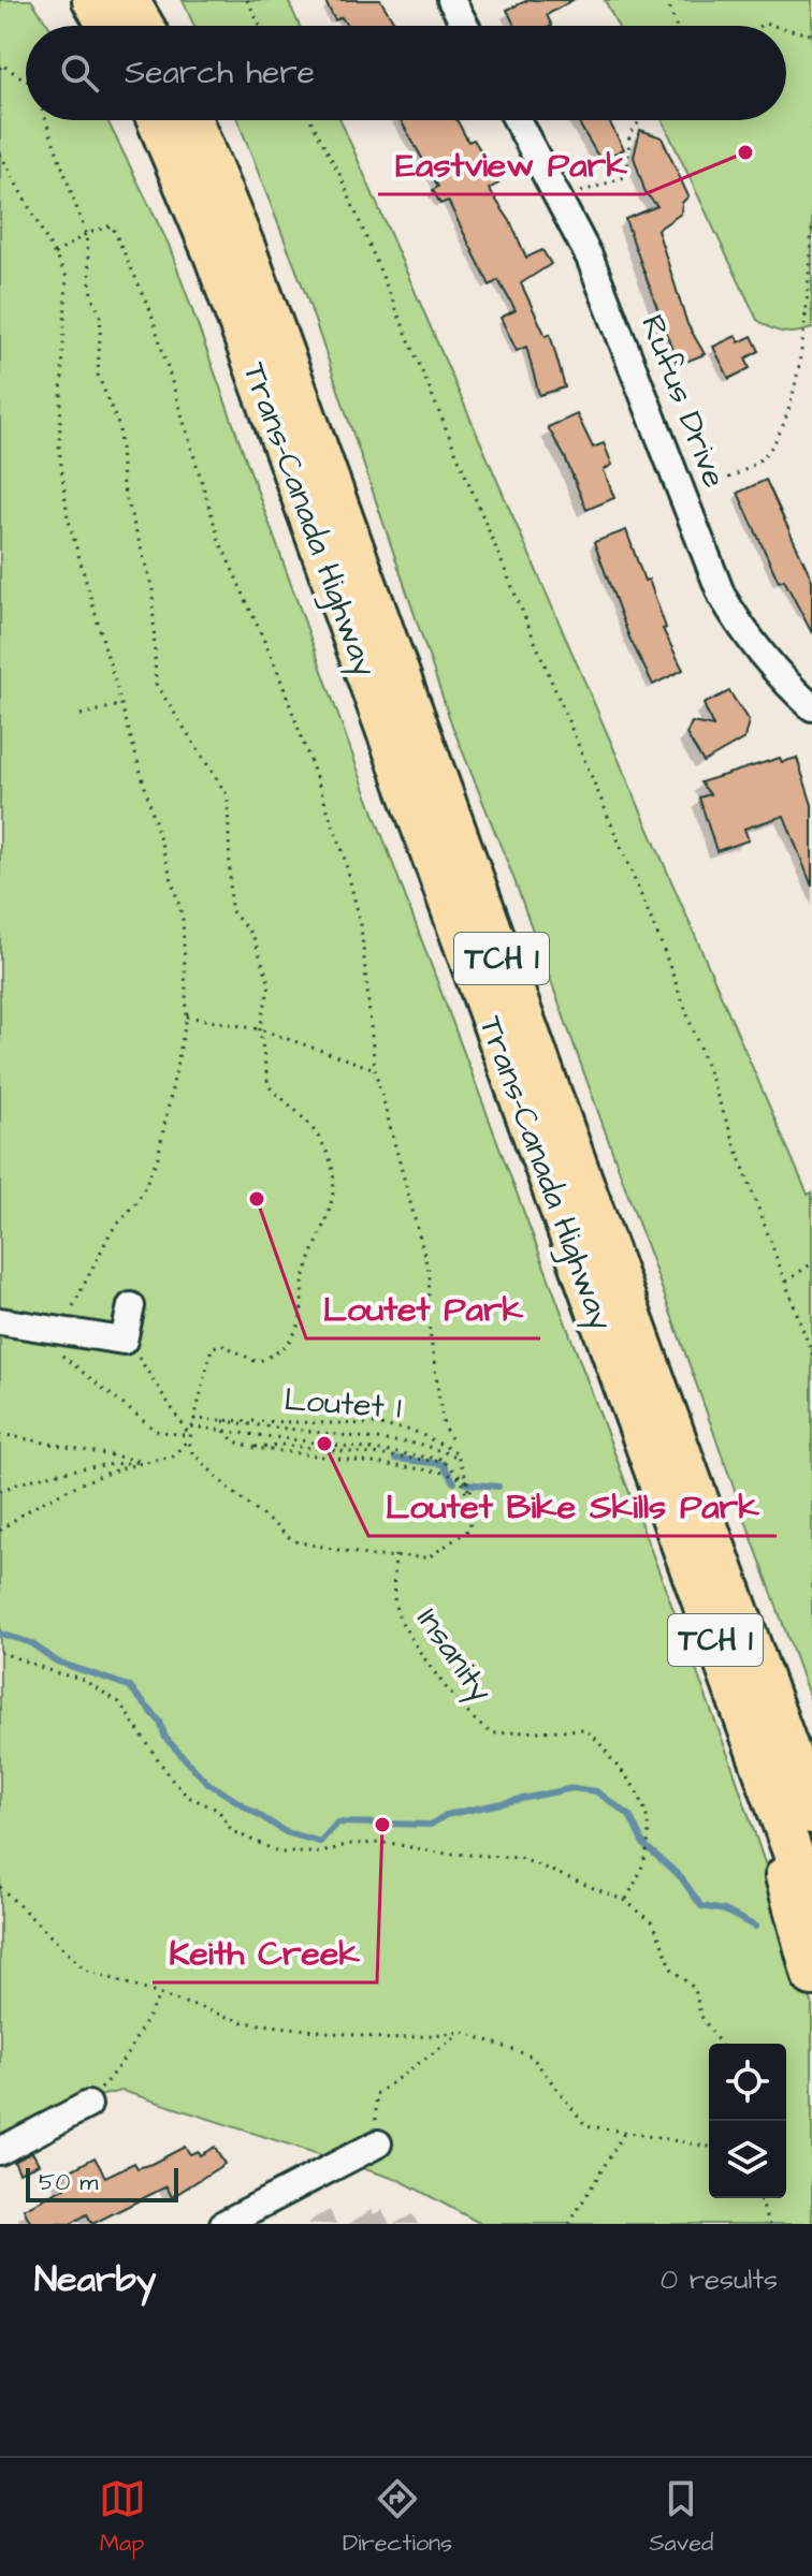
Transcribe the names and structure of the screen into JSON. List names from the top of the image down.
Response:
{
  "streets": {
    "highway": ["Trans-Canada Highway", "TCH 1"],
    "street": ["Rufus Drive"],
    "path": ["Loutet 1", "Insanity"]
  },
  "places": [
    "Eastview Park",
    "Loutet Park",
    "Loutet Bike Skills Park",
    "Keith Creek"
  ],
  "scale_bar": "50 m",
  "page": {
    "search": "Search here",
    "scale": "50 m",
    "heading": ["Nearby", "0 results"],
    "nav": ["Map", "Directions", "Saved"]
  }
}
